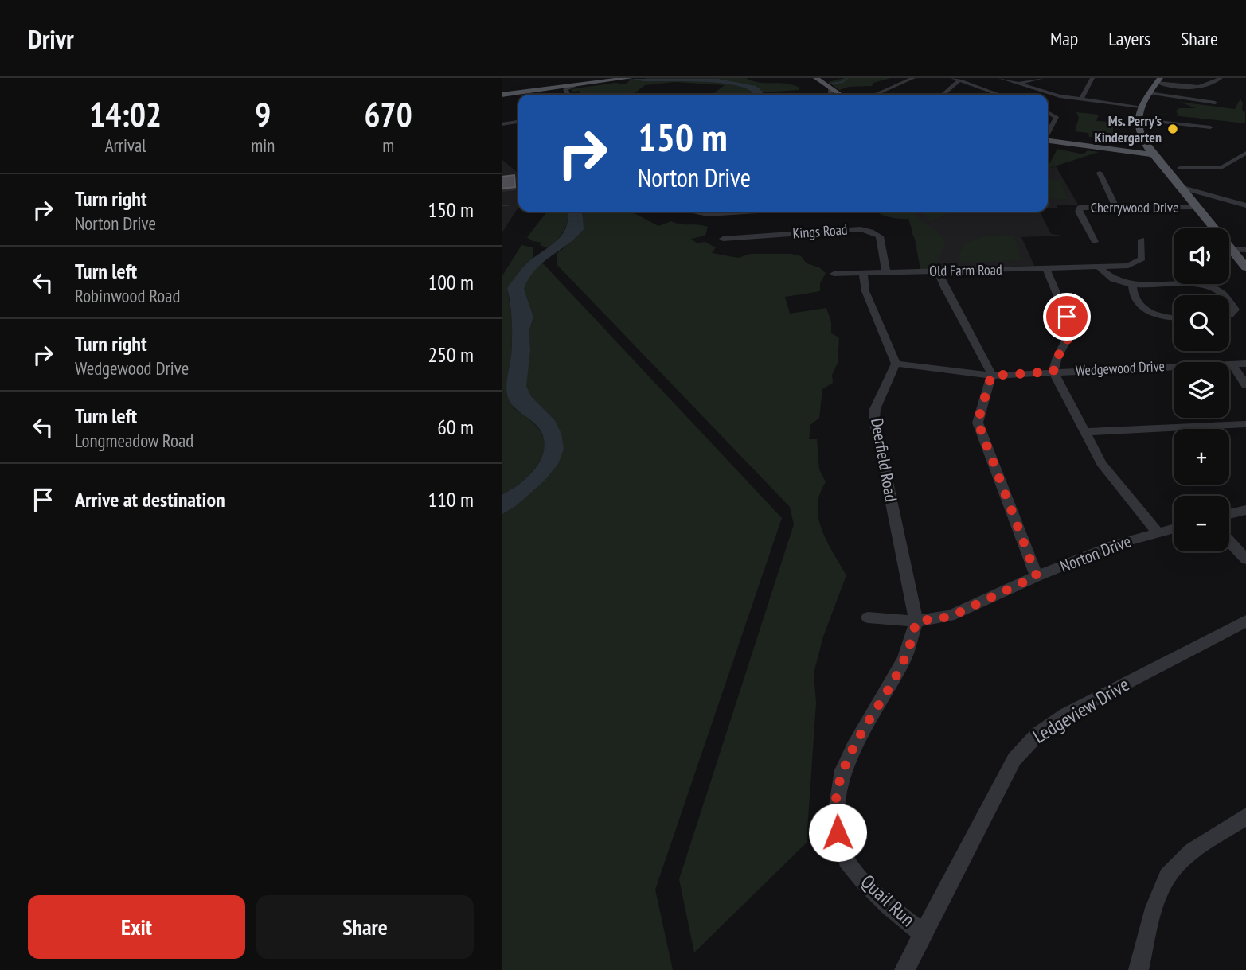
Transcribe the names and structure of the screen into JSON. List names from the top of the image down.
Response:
{
  "streets": {
    "street": [
      "Cherrywood Drive",
      "Kings Road",
      "Old Farm Road",
      "Wedgewood Drive",
      "Deerfield Road",
      "Norton Drive",
      "Ledgeview Drive",
      "Quail Run"
    ]
  },
  "crossings": [
    ["Kings Road", "Old Farm Road"],
    ["Wedgewood Drive", "Deerfield Road"],
    ["Deerfield Road", "Norton Drive"],
    ["Deerfield Road", "Quail Run"],
    ["Norton Drive", "Quail Run"],
    ["Ledgeview Drive", "Quail Run"]
  ],
  "places": ["Ms. Perry's Kindergarten"],
  "page": {
    "header": "Drivr",
    "nav": ["Map", "Layers", "Share"],
    "eta": [
      "14:02",
      "Arrival",
      "9",
      "min",
      "670",
      "m"
    ],
    "turn": ["150 m", "Norton Drive"],
    "list": [
      {
        "name": "Turn right",
        "note": "Norton Drive",
        "value": "150 m"
      },
      {
        "name": "Turn left",
        "note": "Robinwood Road",
        "value": "100 m"
      },
      {
        "name": "Turn right",
        "note": "Wedgewood Drive",
        "value": "250 m"
      },
      {
        "name": "Turn left",
        "note": "Longmeadow Road",
        "value": "60 m"
      },
      {
        "name": "Arrive at destination",
        "value": "110 m"
      }
    ],
    "map_buttons": ["+", "−"],
    "buttons": ["Exit", "Share"]
  }
}
